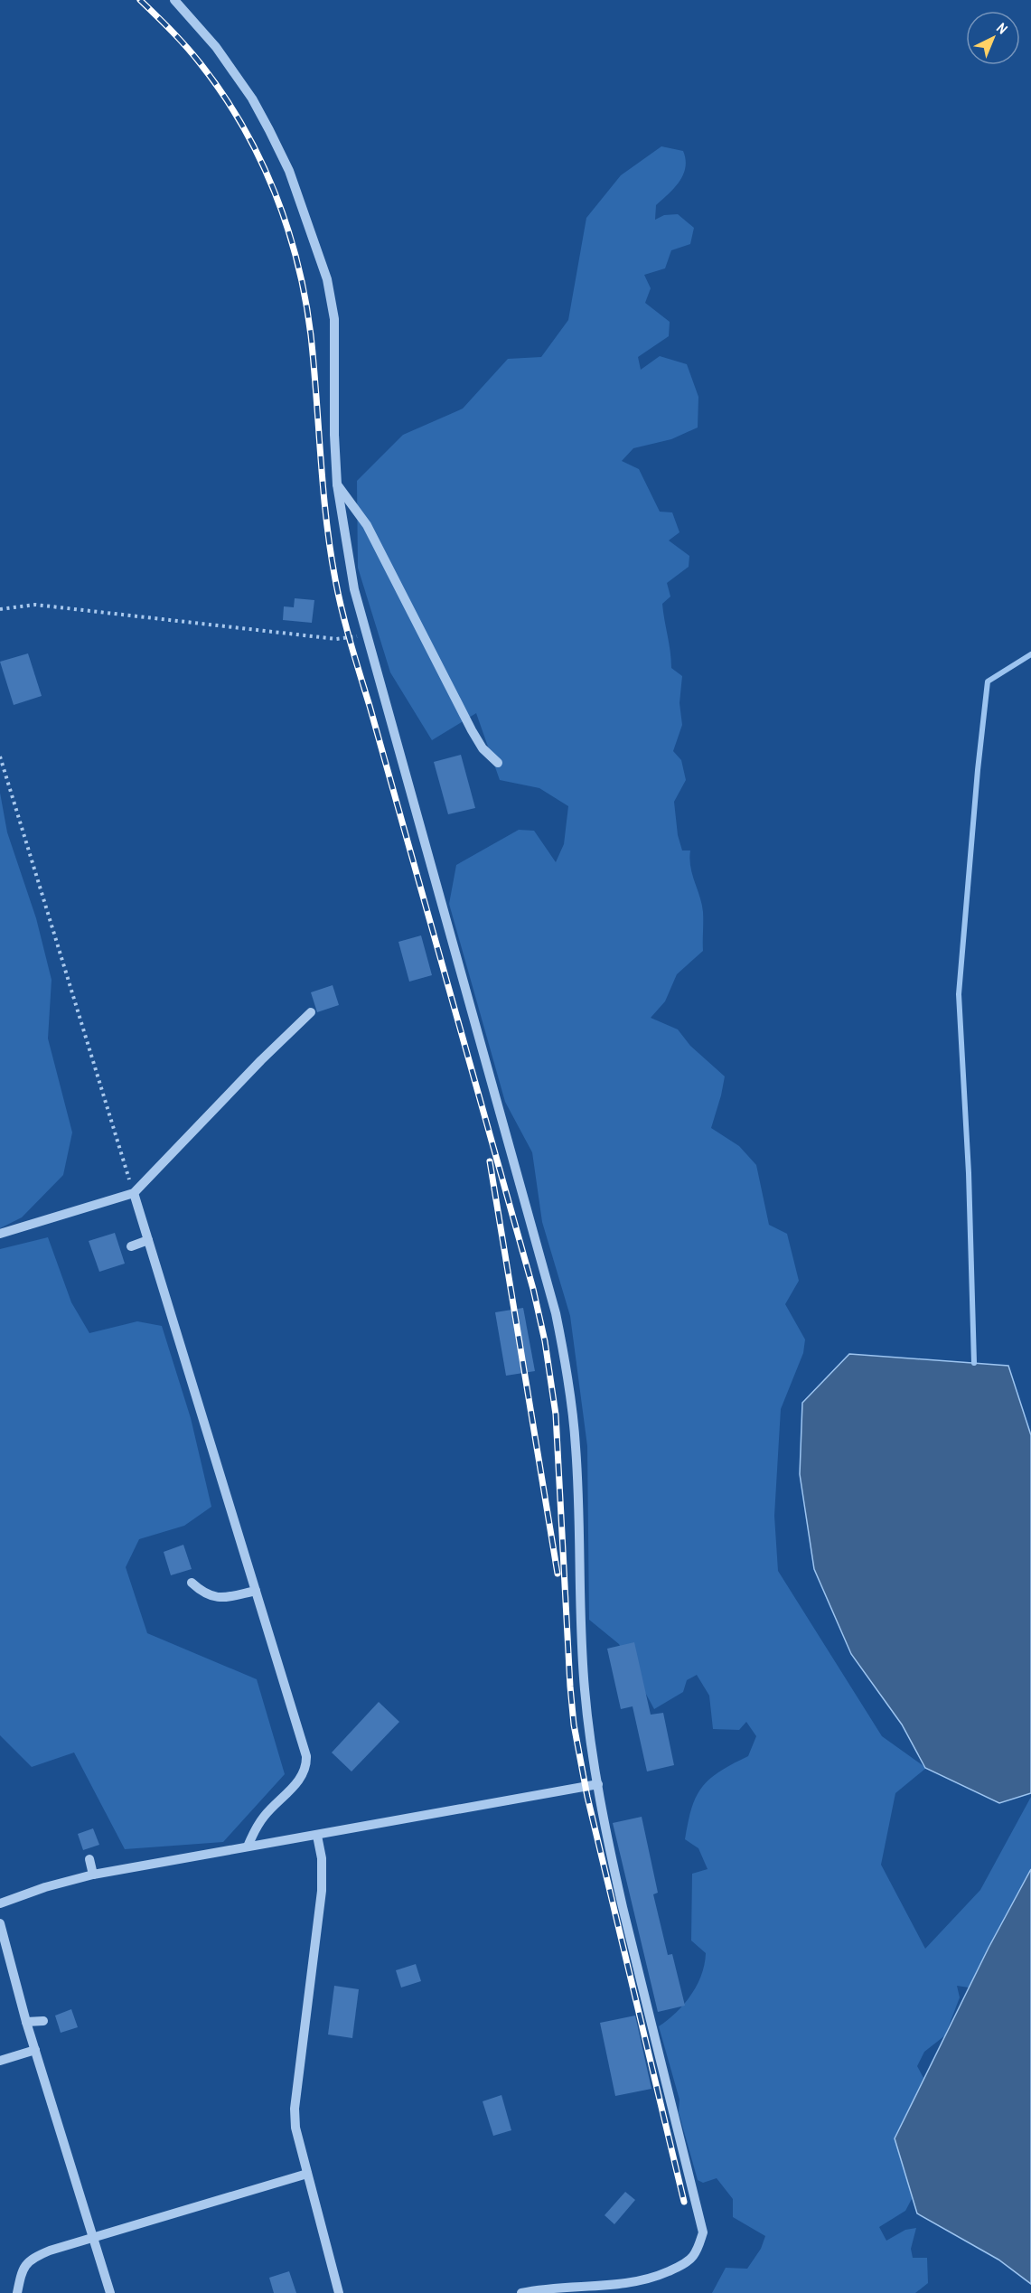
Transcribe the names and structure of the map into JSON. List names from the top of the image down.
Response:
{
  "north": "top right"
}
